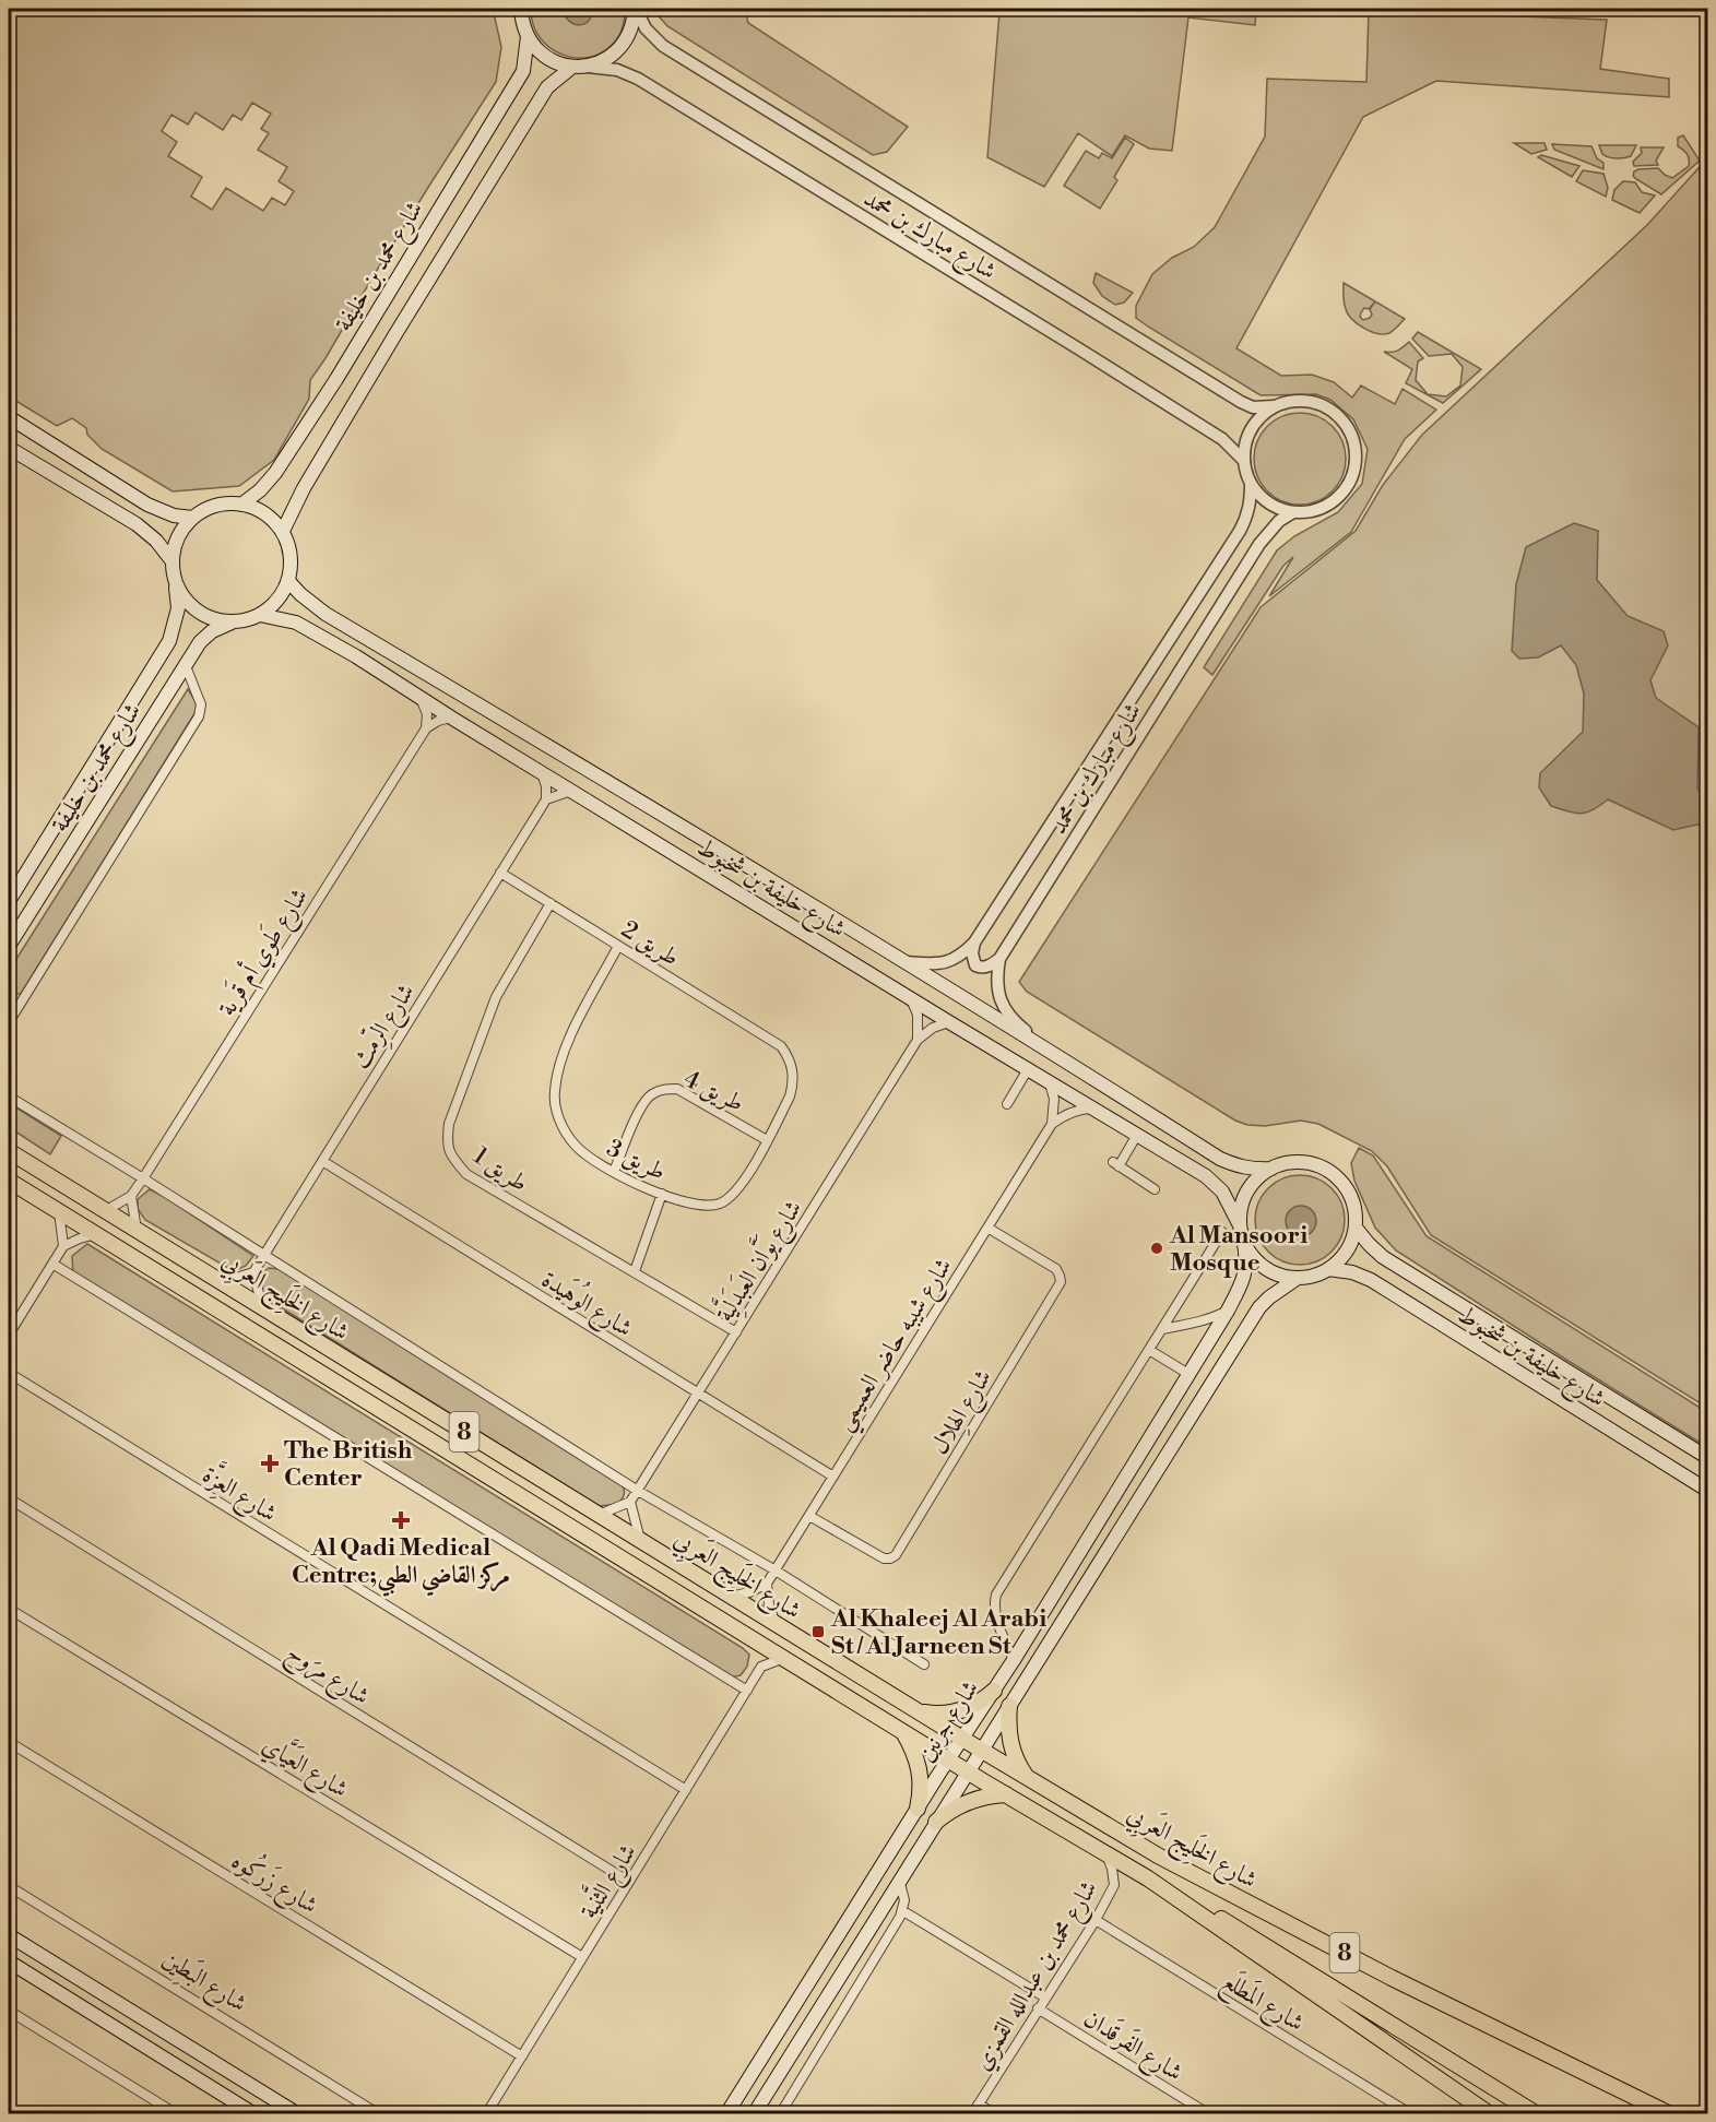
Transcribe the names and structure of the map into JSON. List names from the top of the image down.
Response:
{
  "streets": {
    "highway": ["شارع الخَلِيج العَربِي", "8"],
    "main road": ["شارع محمد بن خليفة", "شارع خليفة بن شخبوط", "شارع جرنين"],
    "street": [
      "شارع مبارك بن محمد",
      "طريق 2",
      "شارع طَوي أم قَرية",
      "شارع الرِّمث",
      "طريق 4",
      "طريق 3",
      "طريق 1",
      "شارع يَوَّان العَبدَلِيَّة",
      "شارع الوُهَيدة",
      "شارع شيبه حاضر العميمي",
      "شارع الهِلال",
      "شارع العِزَّة",
      "شارع مرَوح",
      "شارع العَيَّاي",
      "شارع الثَّنية",
      "شارع زَركُوه",
      "شارع محمد بن عبدالله القمزي",
      "شارع البَطِين",
      "شارع المَطلَع",
      "شارع الفَرقَدان"
    ]
  },
  "crossings": [
    ["شارع مبارك بن محمد", "شارع محمد بن خليفة"],
    ["شارع مبارك بن محمد", "شارع خليفة بن شخبوط"],
    ["شارع محمد بن خليفة", "شارع خليفة بن شخبوط"],
    ["شارع خليفة بن شخبوط", "شارع يَوَّان العَبدَلِيَّة"],
    ["شارع خليفة بن شخبوط", "شارع جرنين"],
    ["طريق 2", "شارع الرِّمث"],
    ["طريق 2", "طريق 3"],
    ["طريق 2", "طريق 1"],
    ["شارع طَوي أم قَرية", "شارع الخَلِيج العَربِي"],
    ["شارع الرِّمث", "شارع الوُهَيدة"],
    ["طريق 4", "طريق 3"],
    ["طريق 1", "شارع يَوَّان العَبدَلِيَّة"],
    ["شارع يَوَّان العَبدَلِيَّة", "شارع الوُهَيدة"],
    ["شارع الخَلِيج العَربِي", "شارع جرنين"],
    ["شارع الخَلِيج العَربِي", "شارع محمد بن عبدالله القمزي"],
    ["شارع الخَلِيج العَربِي", "شارع المَطلَع"],
    ["شارع الوُهَيدة", "شارع شيبه حاضر العميمي"],
    ["شارع شيبه حاضر العميمي", "شارع الهِلال"],
    ["شارع العِزَّة", "شارع الثَّنية"],
    ["شارع مرَوح", "شارع الثَّنية"],
    ["شارع جرنين", "شارع محمد بن عبدالله القمزي"],
    ["شارع جرنين", "شارع المَطلَع"],
    ["شارع العَيَّاي", "شارع الثَّنية"],
    ["شارع الثَّنية", "شارع زَركُوه"],
    ["شارع محمد بن عبدالله القمزي", "شارع المَطلَع"],
    ["شارع محمد بن عبدالله القمزي", "شارع الفَرقَدان"]
  ],
  "places": {
    "other": ["Al Mansoori Mosque"],
    "health": ["The British Center", "Al Qadi Medical Centre;مركز القاضي الطبي"],
    "transit": ["Al Khaleej Al Arabi St / Al Jarneen St"]
  }
}
